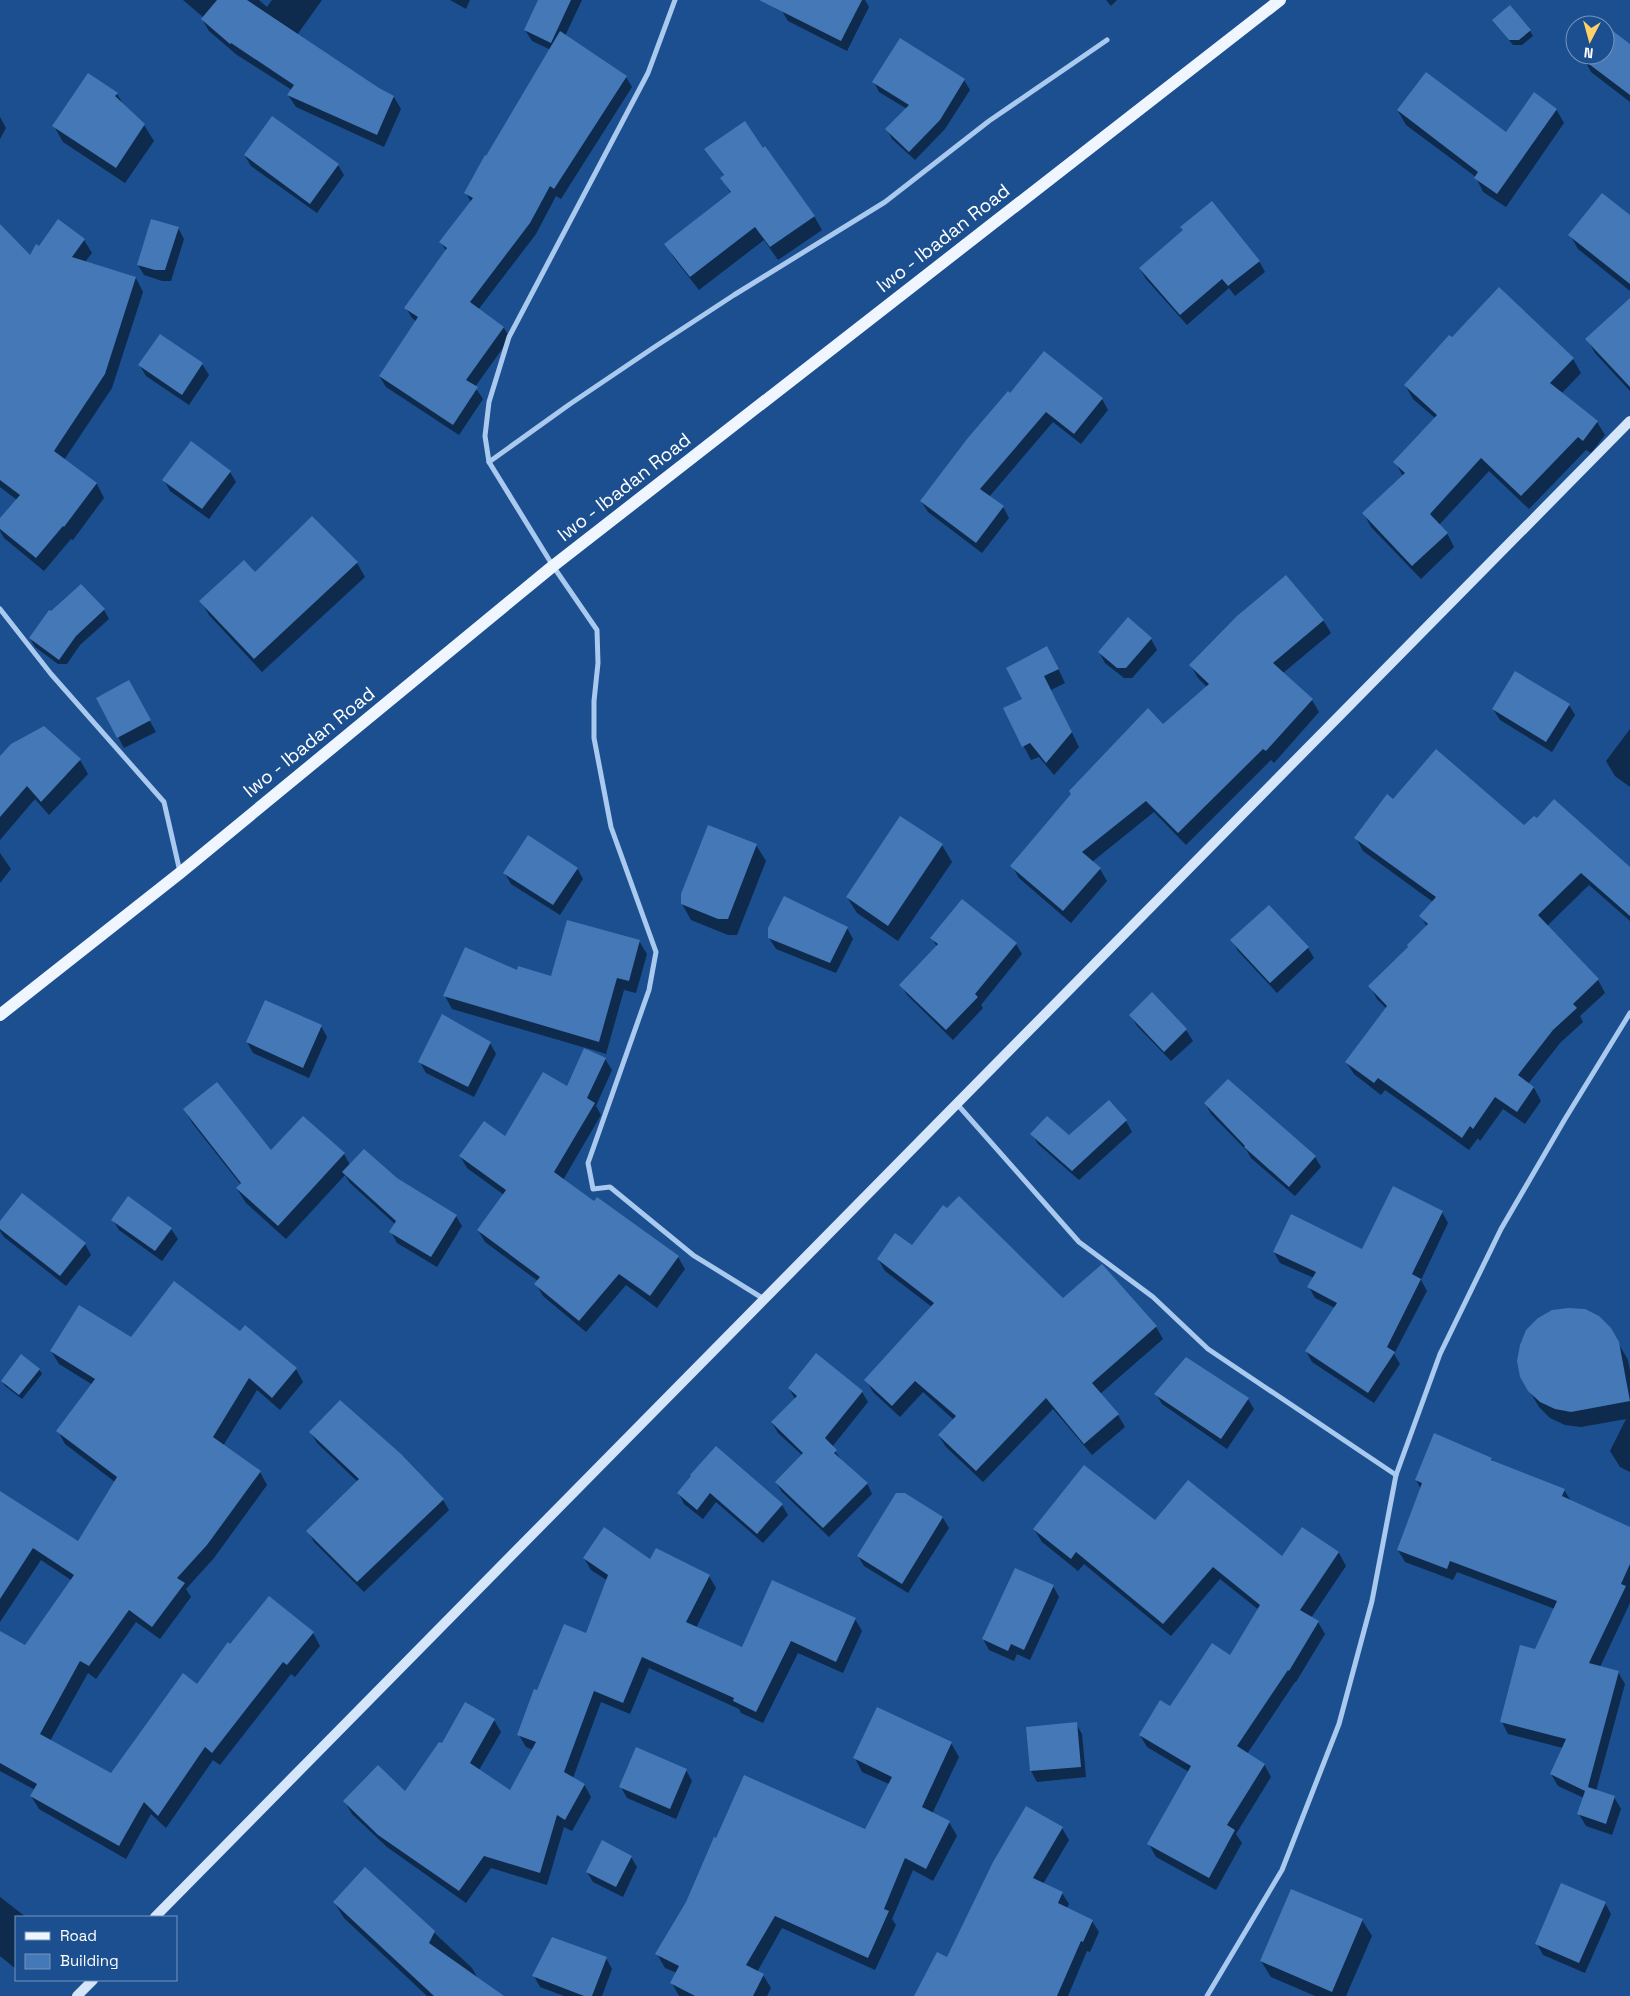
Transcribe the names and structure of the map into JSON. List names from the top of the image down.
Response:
{
  "streets": {
    "main road": ["Iwo - Ibadan Road"]
  },
  "legend": ["Road", "Building"],
  "north": "bottom"
}
